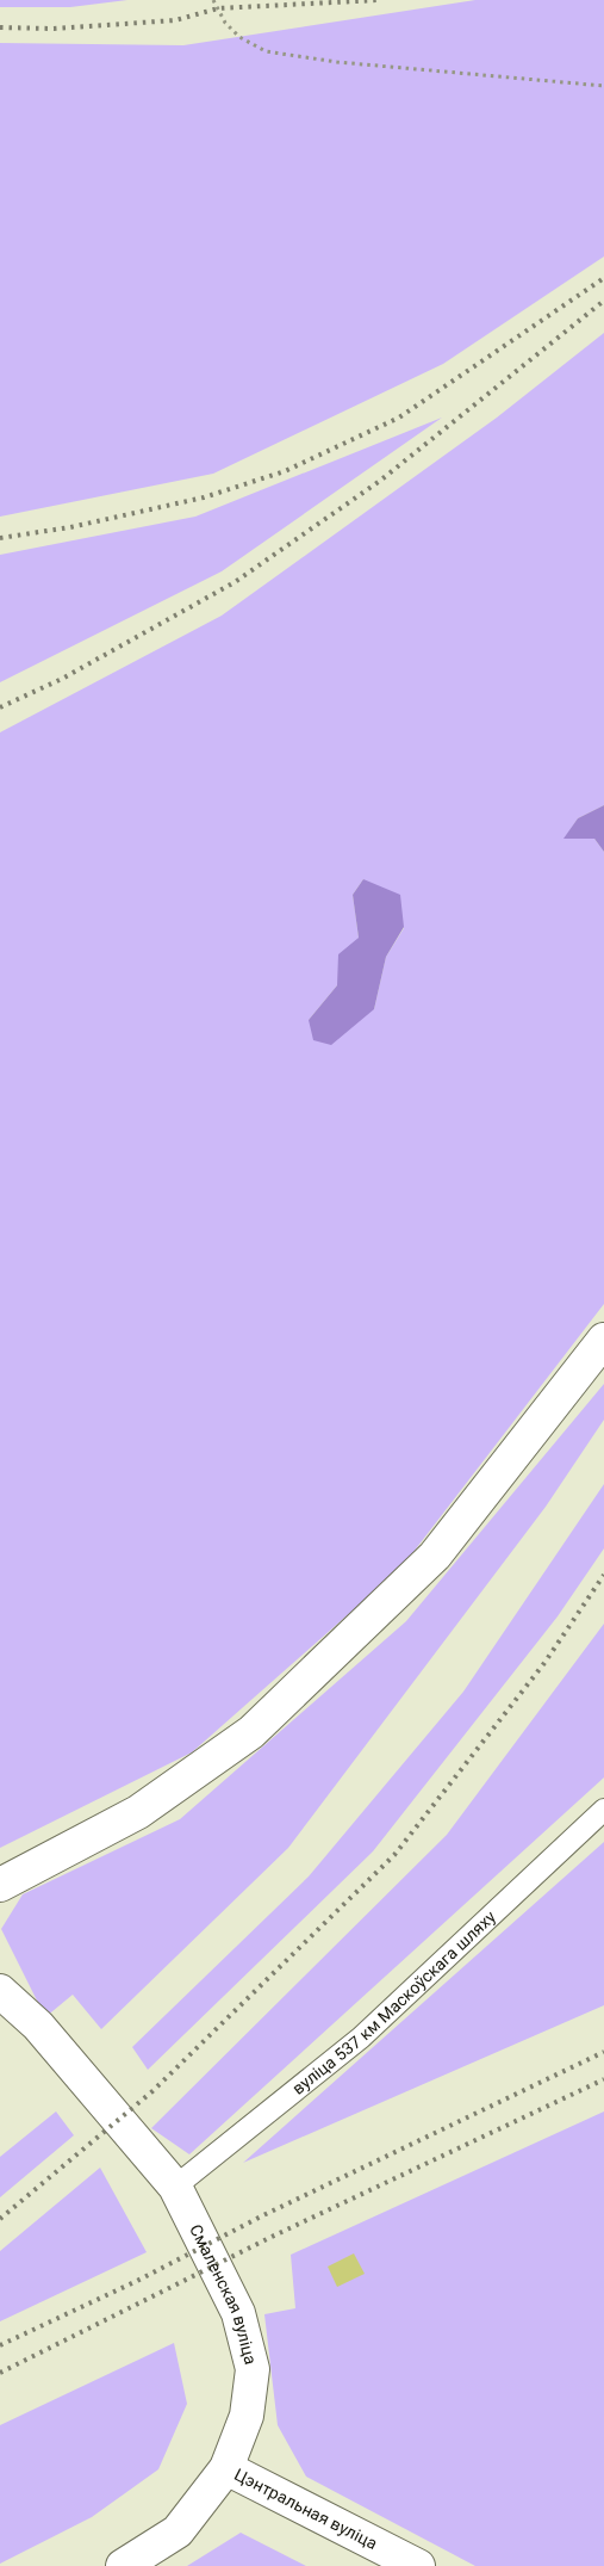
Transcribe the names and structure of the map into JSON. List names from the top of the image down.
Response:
{
  "streets": {
    "street": ["Смаленская вуліца", "Цэнтральная вуліца"],
    "lane": ["вуліца 537 км Маскоўскага шляху"]
  },
  "crossings": [
    ["вуліца 537 км Маскоўскага шляху", "Смаленская вуліца"],
    ["Смаленская вуліца", "Цэнтральная вуліца"]
  ]
}
